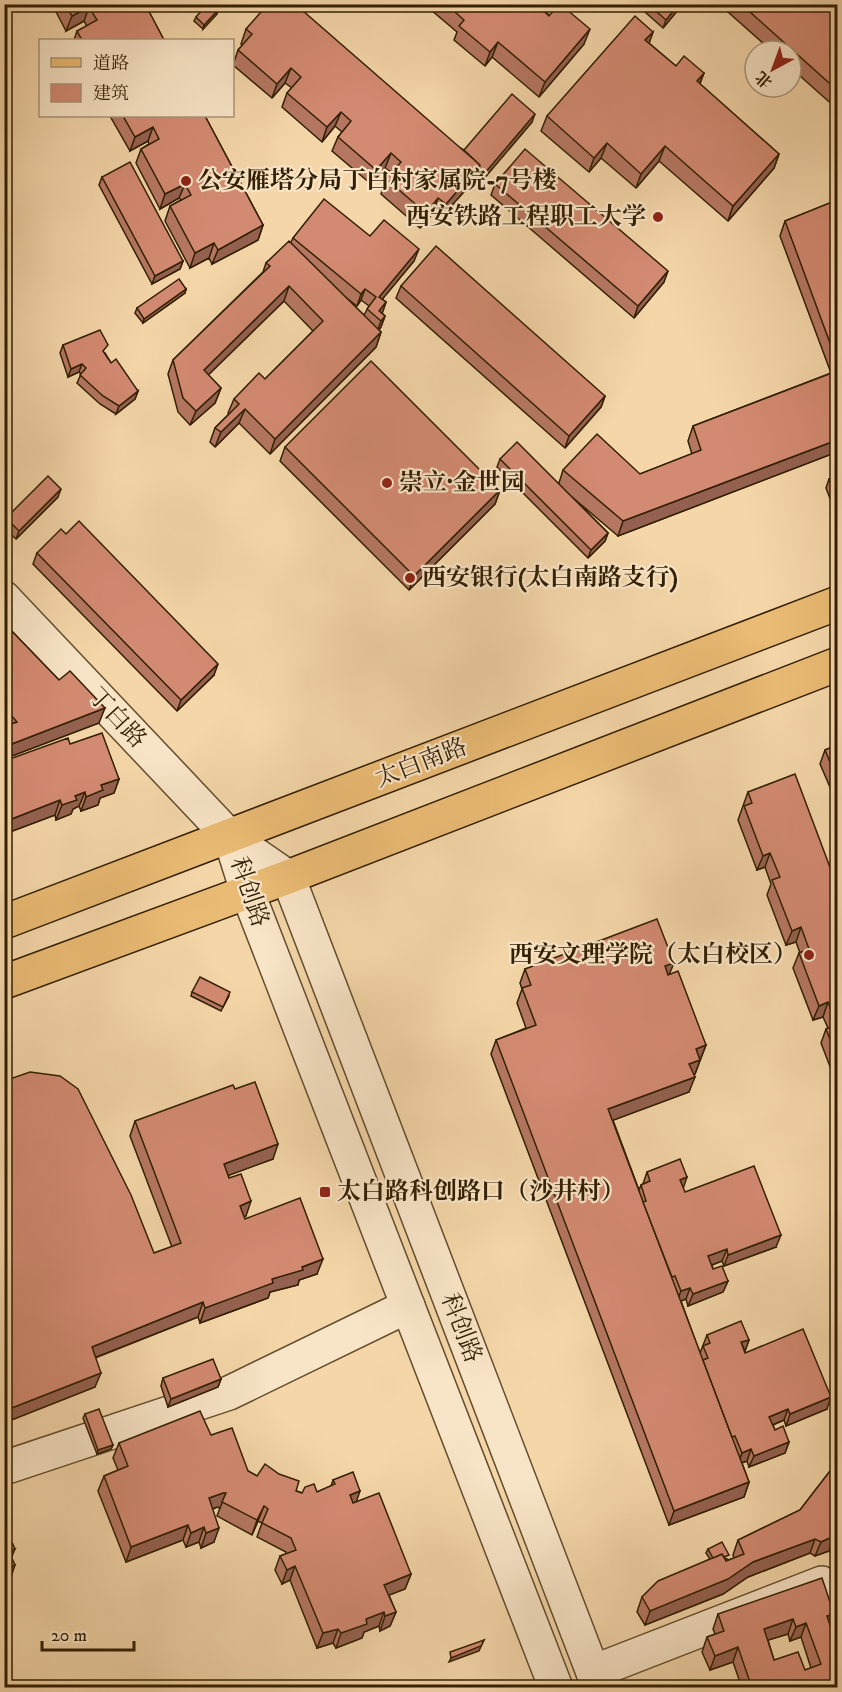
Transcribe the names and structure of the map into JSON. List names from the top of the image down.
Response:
{
  "streets": {
    "main road": ["太白南路"],
    "street": ["丁白路", "科创路"]
  },
  "crossings": [
    ["丁白路", "太白南路"],
    ["丁白路", "科创路"],
    ["太白南路", "科创路"]
  ],
  "places": {
    "other": [
      "公安雁塔分局丁白村家属院-7号楼",
      "西安铁路工程职工大学",
      "崇立·金世园",
      "西安银行(太白南路支行)",
      "西安文理学院（太白校区）"
    ],
    "transit": ["太白路科创路口（沙井村）"]
  },
  "legend": ["道路", "建筑"],
  "scale_bar": "20 m",
  "north": "bottom left"
}
